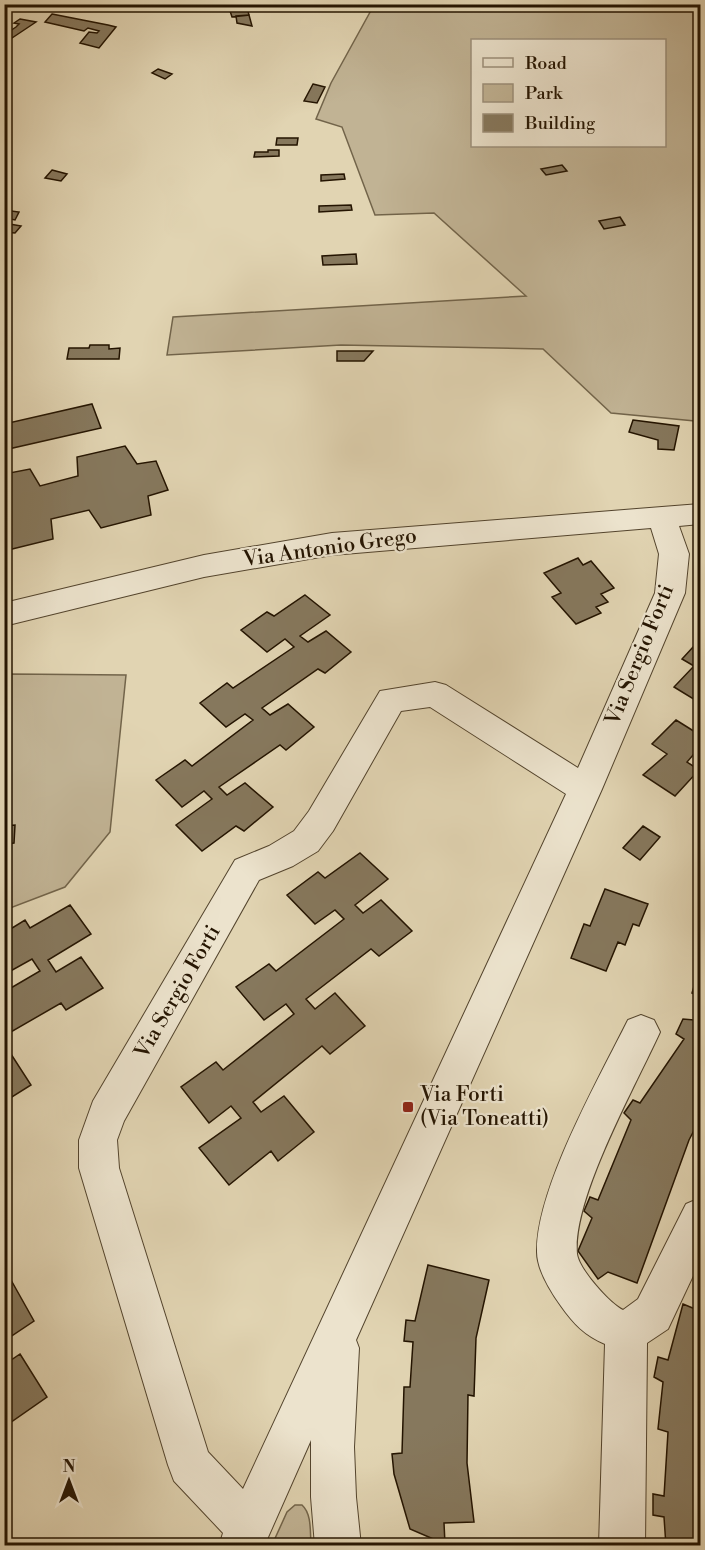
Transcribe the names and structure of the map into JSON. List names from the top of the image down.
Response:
{
  "streets": {
    "street": ["Via Antonio Grego", "Via Sergio Forti"]
  },
  "crossings": [
    ["Via Antonio Grego", "Via Sergio Forti"]
  ],
  "places": {
    "transit": ["Via Forti (Via Toneatti)"]
  },
  "legend": ["Road", "Park", "Building"],
  "north": "top"
}
